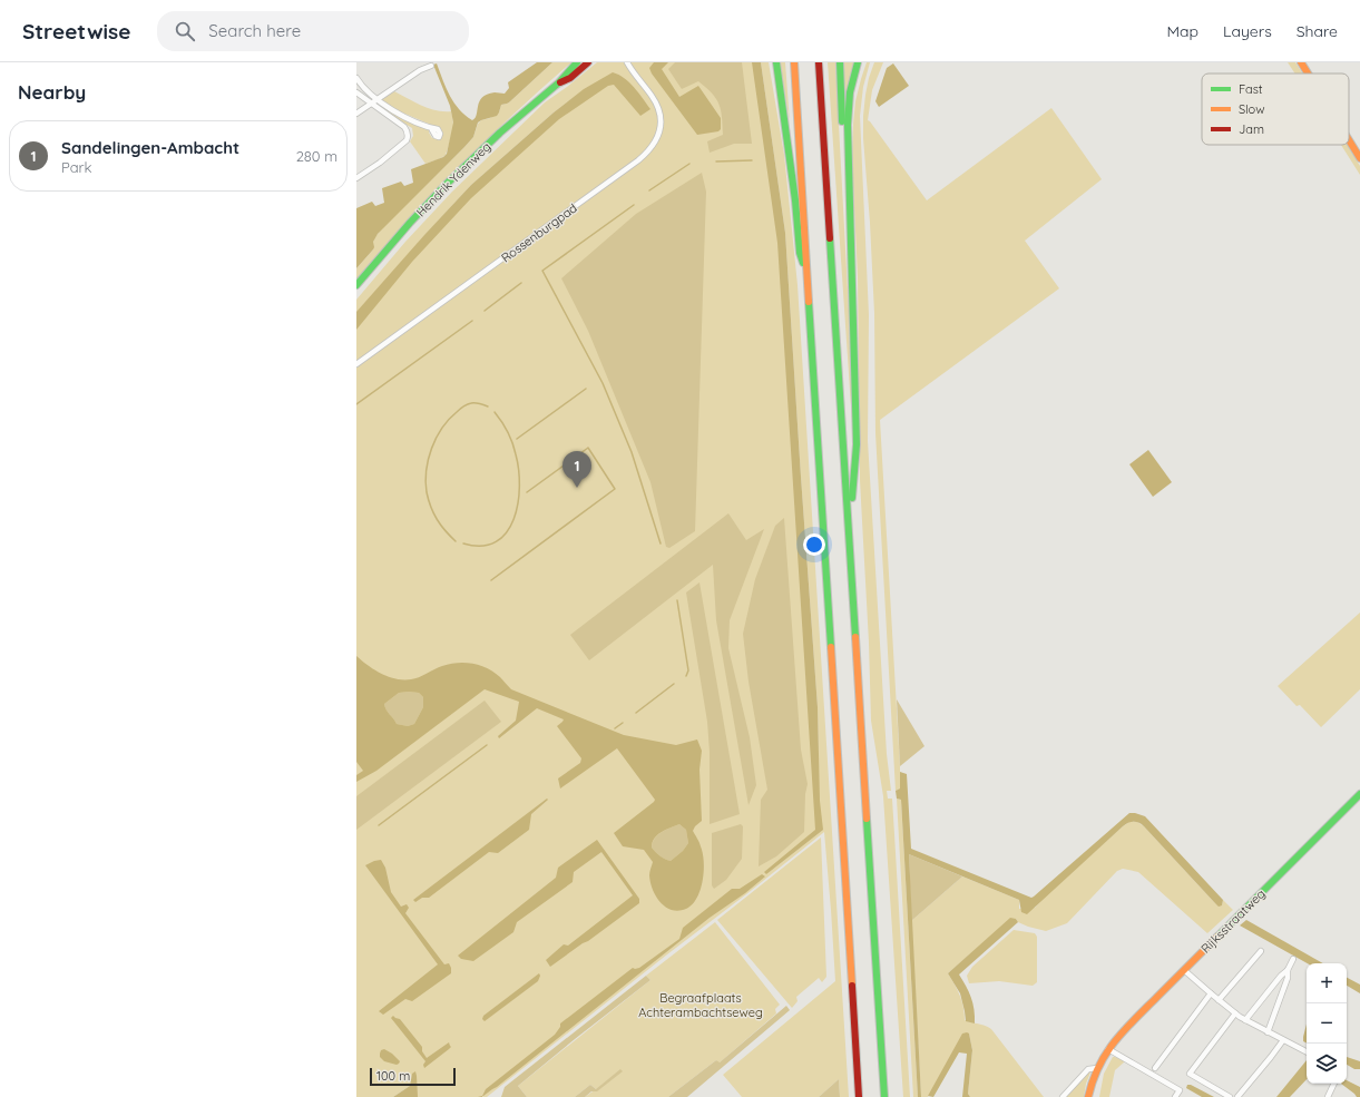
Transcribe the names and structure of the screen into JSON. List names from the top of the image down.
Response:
{
  "streets": {
    "main road": ["Hendrik Ydenweg", "Rijksstraatweg"],
    "street": ["Rossenburgpad"]
  },
  "parks": ["Begraafplaats Achterambachtseweg"],
  "legend": ["Fast", "Slow", "Jam"],
  "scale_bar": "100 m",
  "page": {
    "header": "Streetwise",
    "search": "Search here",
    "nav": ["Map", "Layers", "Share"],
    "heading": "Nearby",
    "list": [
      {
        "mark": "1",
        "name": "Sandelingen-Ambacht",
        "note": "Park",
        "value": "280 m"
      }
    ],
    "pins": "1",
    "map_buttons": ["+", "−"],
    "scale": "100 m"
  }
}
